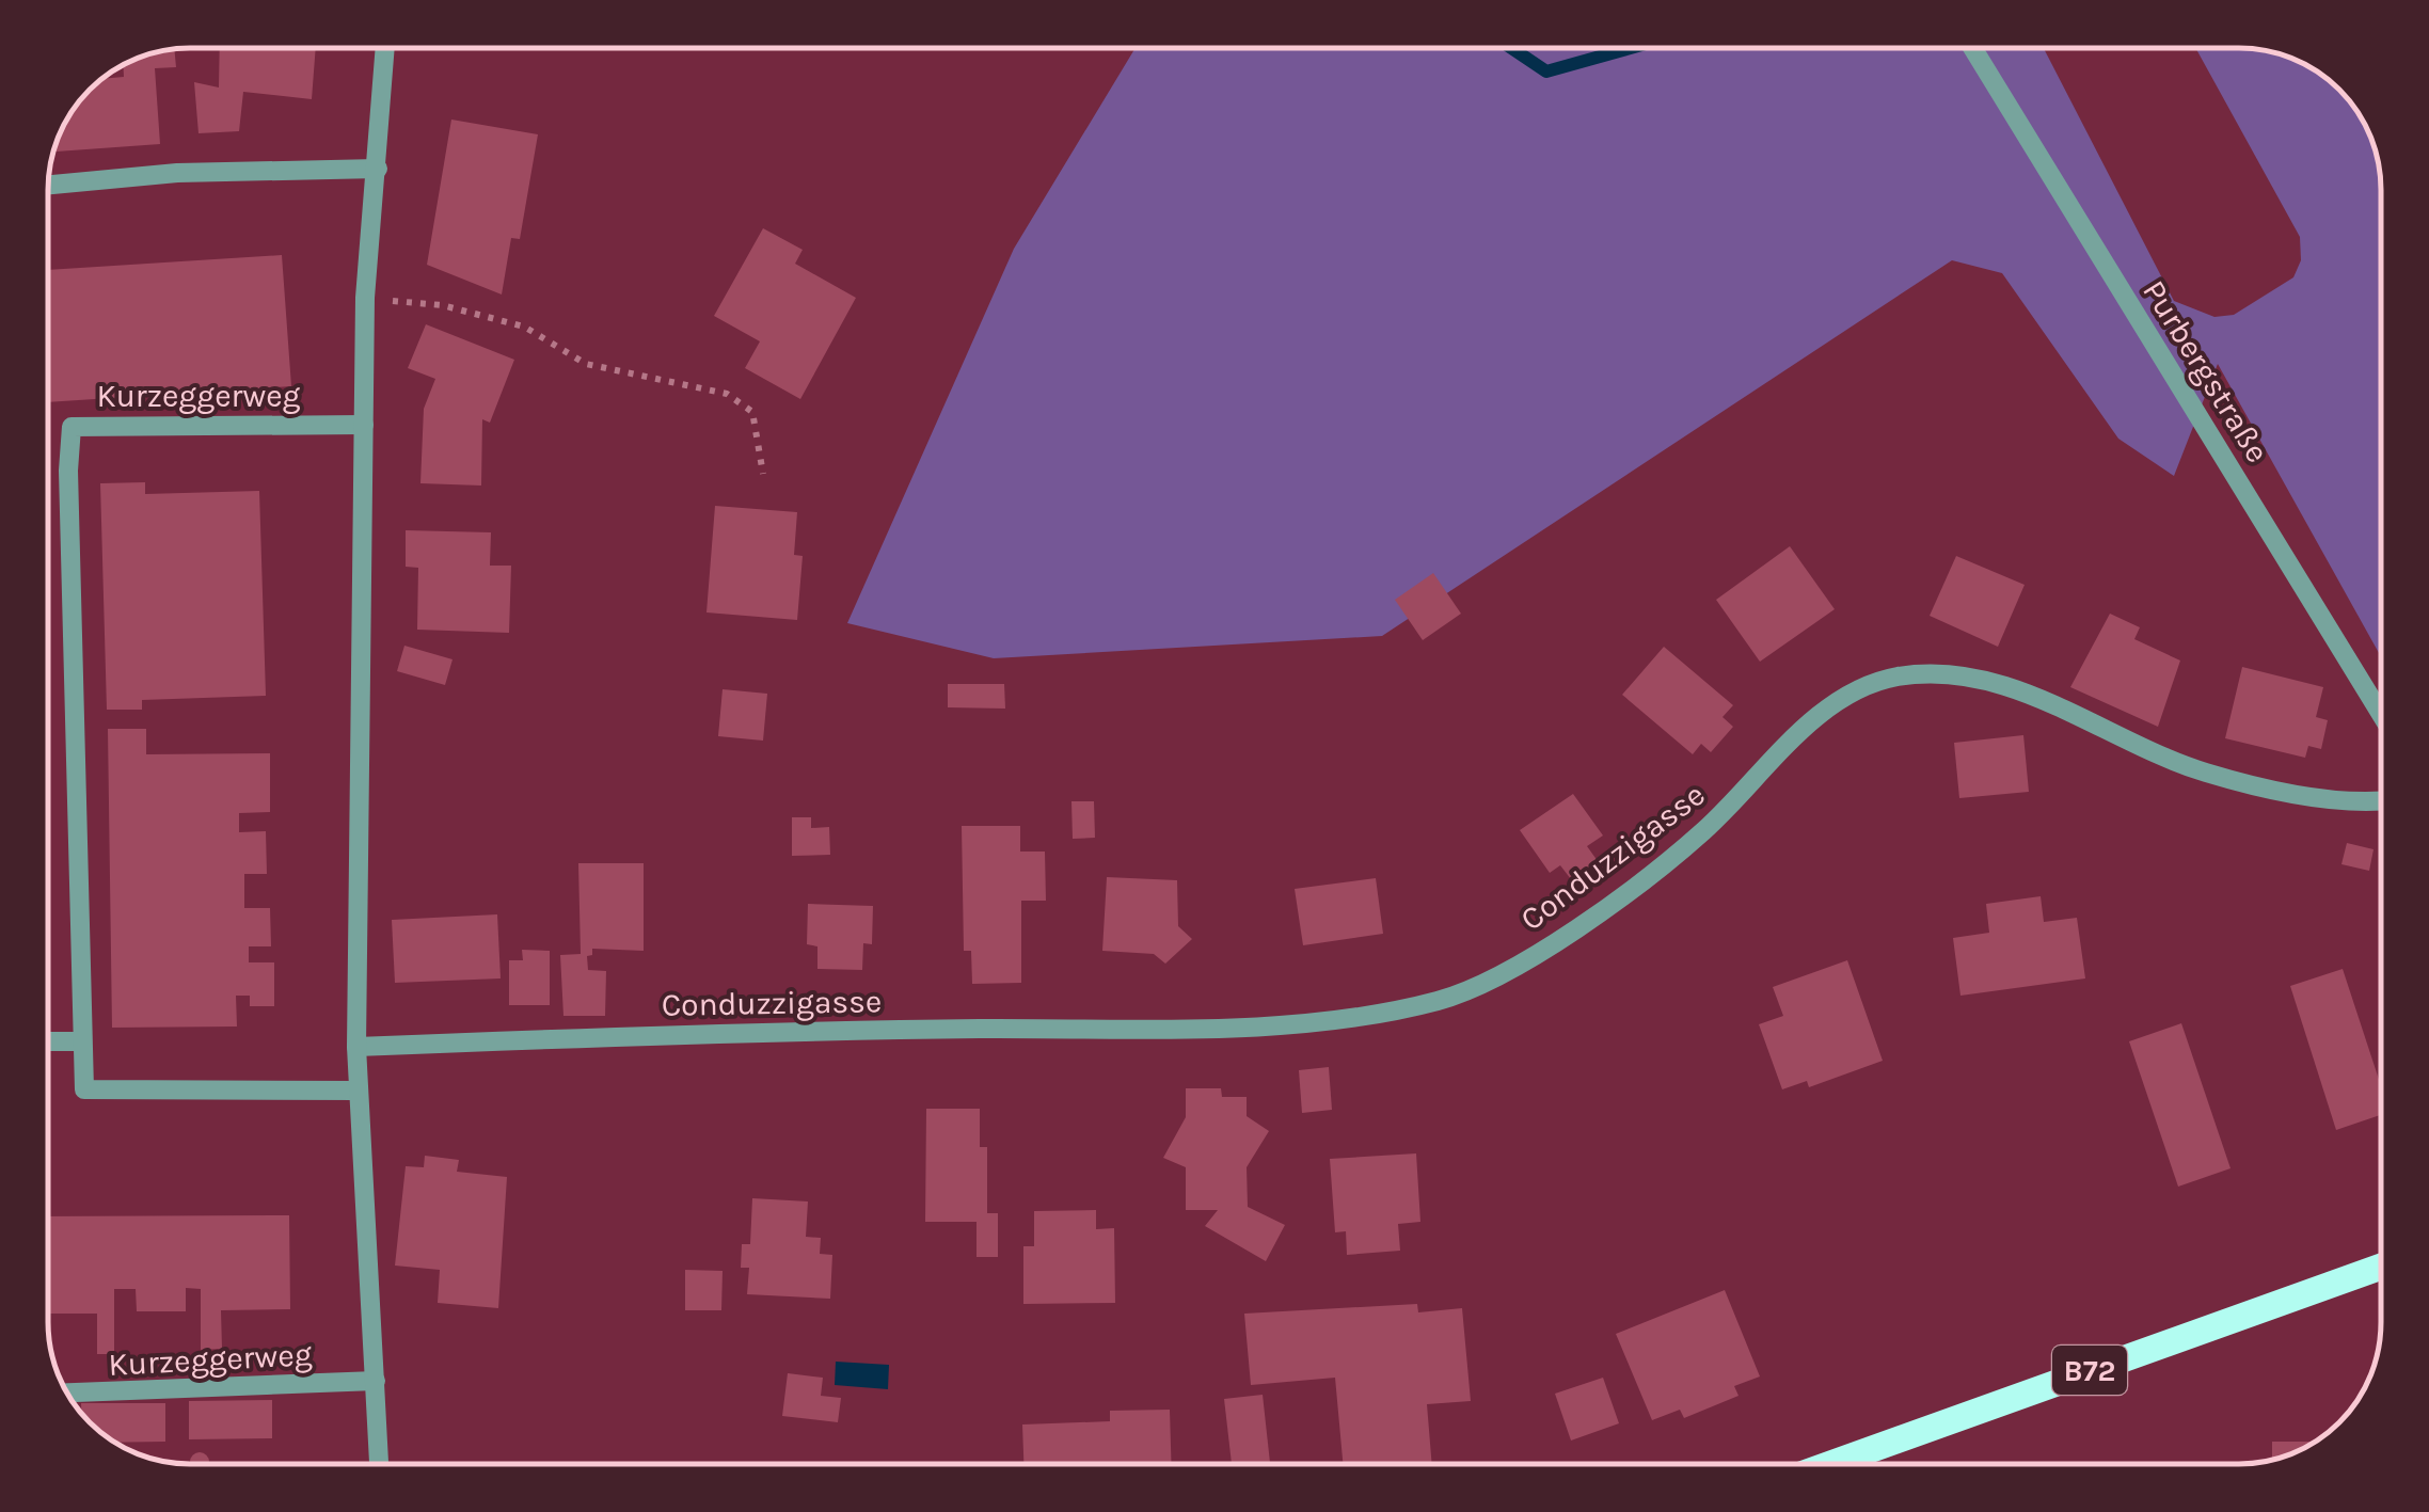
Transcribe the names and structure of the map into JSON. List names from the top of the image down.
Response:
{
  "streets": {
    "main road": ["B72"],
    "street": ["Purbergstraße", "Kurzeggerweg", "Conduzzigasse"]
  }
}
